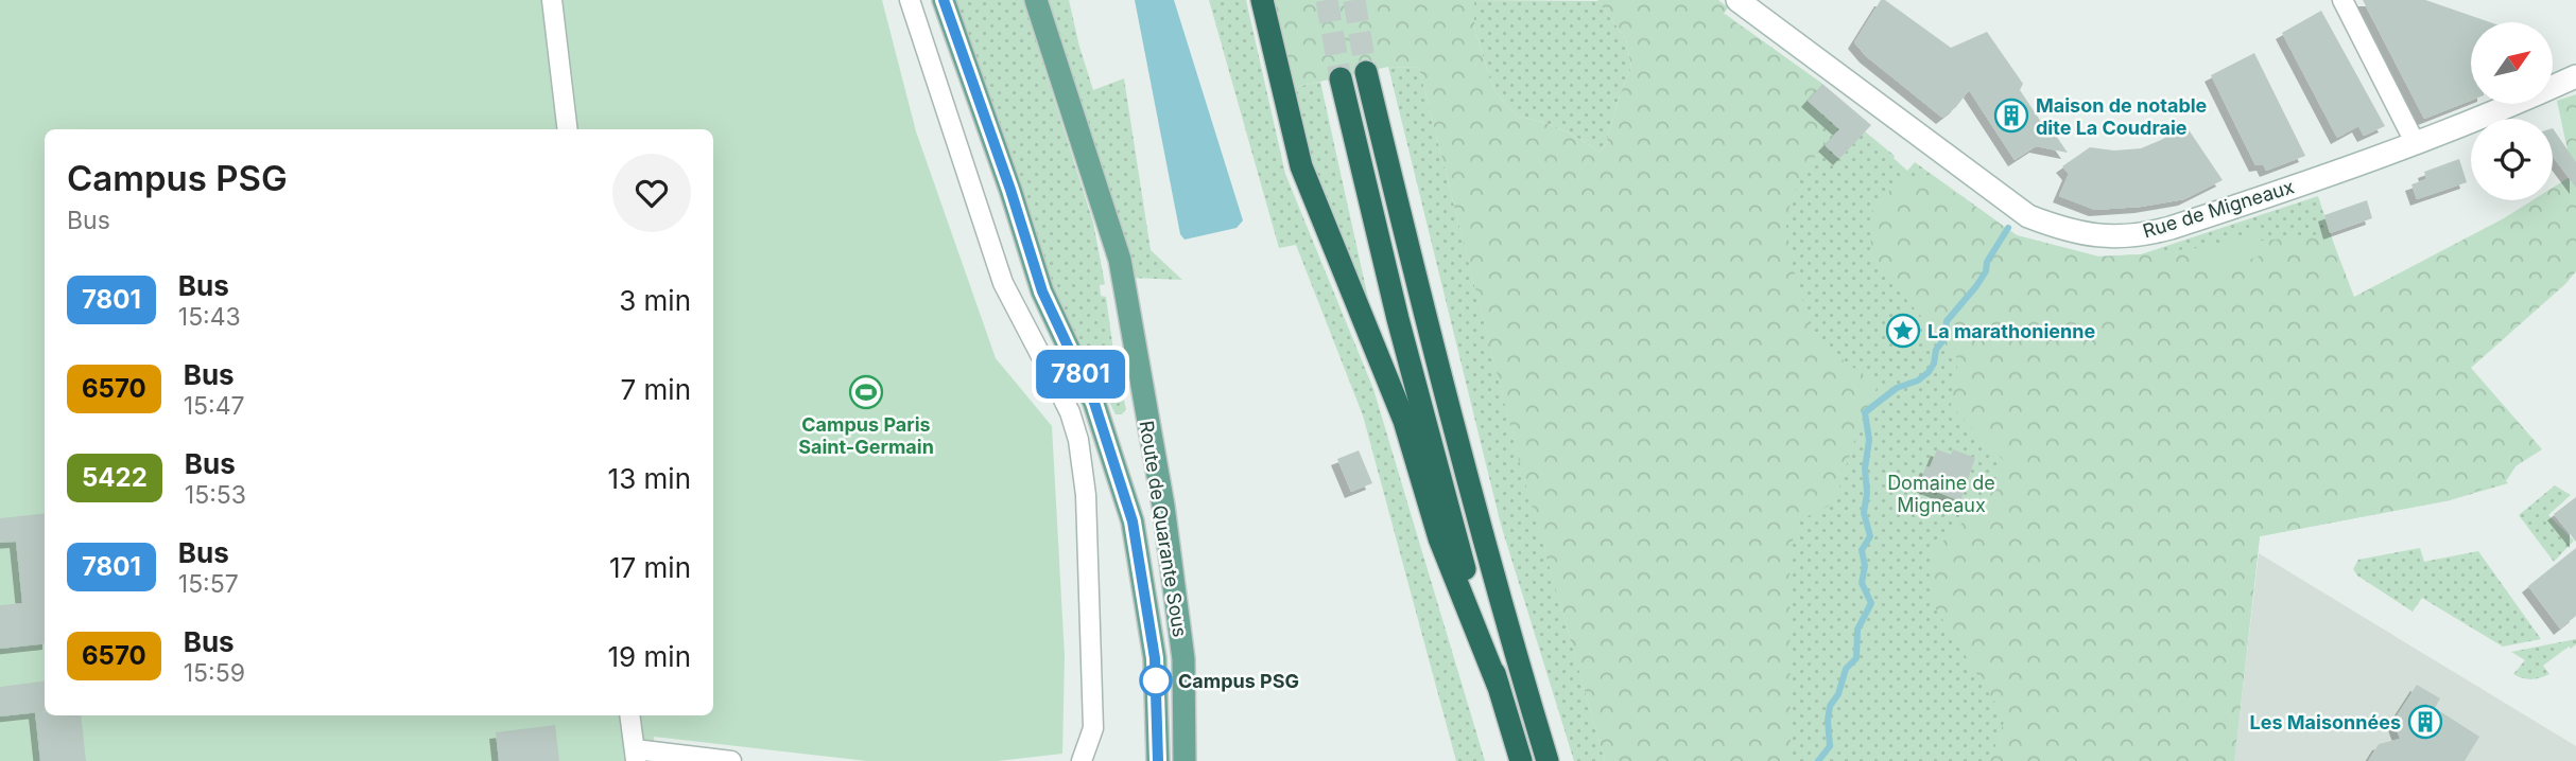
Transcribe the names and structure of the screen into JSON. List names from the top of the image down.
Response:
{
  "streets": {
    "main road": ["Route de Quarante Sous"],
    "street": ["Rue de Migneaux"]
  },
  "parks": ["Domaine de Migneaux"],
  "places": {
    "building": ["Maison de notable dite La Coudraie", "Les Maisonnées"],
    "place": ["La marathonienne"],
    "sports": ["Campus Paris Saint-Germain"],
    "other": ["Campus PSG"]
  },
  "lines": ["bus line 7801"],
  "north": "top right",
  "page": {
    "on_map": "7801",
    "heading": ["Campus PSG", "Bus"],
    "list": [
      {
        "mark": "7801",
        "name": "Bus",
        "note": "15:43",
        "value": "3 min"
      },
      {
        "mark": "6570",
        "name": "Bus",
        "note": "15:47",
        "value": "7 min"
      },
      {
        "mark": "5422",
        "name": "Bus",
        "note": "15:53",
        "value": "13 min"
      },
      {
        "mark": "7801",
        "name": "Bus",
        "note": "15:57",
        "value": "17 min"
      },
      {
        "mark": "6570",
        "name": "Bus",
        "note": "15:59",
        "value": "19 min"
      }
    ]
  }
}
